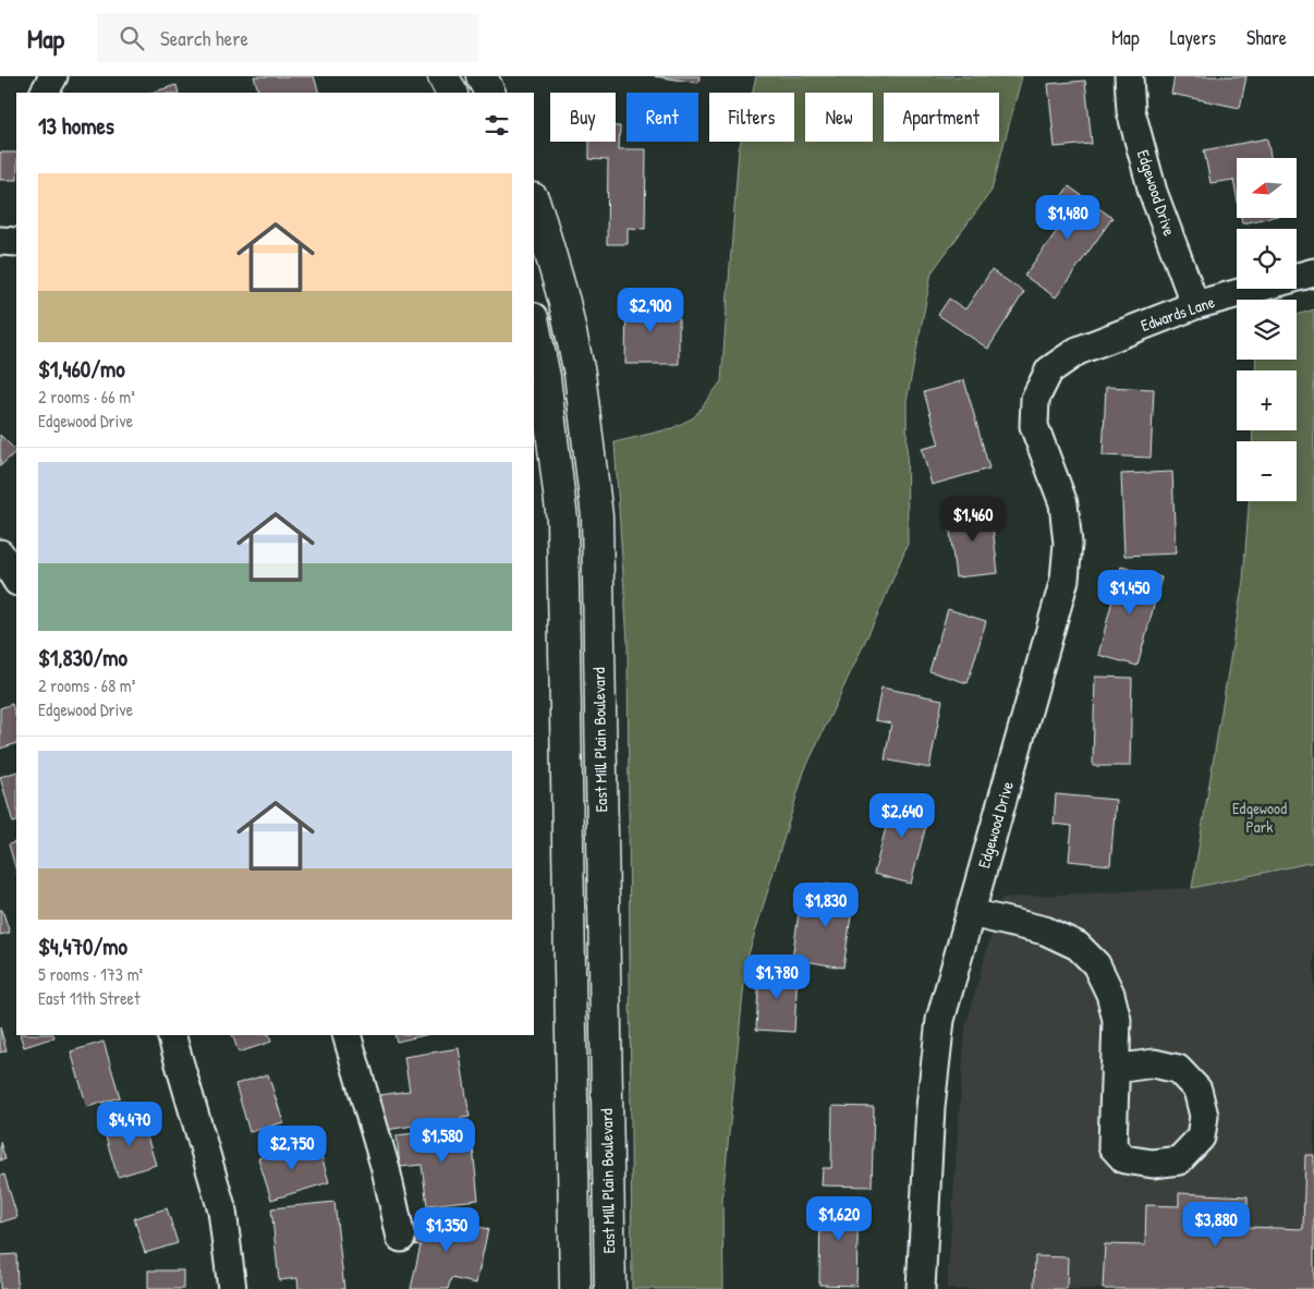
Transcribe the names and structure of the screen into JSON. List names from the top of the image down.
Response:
{
  "streets": {
    "main road": ["East Mill Plain Boulevard"],
    "street": ["Edgewood Drive", "Edwards Lane"]
  },
  "crossings": [
    ["Edgewood Drive", "Edwards Lane"]
  ],
  "parks": ["Edgewood Park"],
  "north": "left",
  "page": {
    "header": "Map",
    "search": "Search here",
    "nav": ["Map", "Layers", "Share"],
    "chip": [
      "Buy",
      "Rent",
      "Filters",
      "New",
      "Apartment"
    ],
    "heading": "13 homes",
    "map_buttons": ["+", "−"],
    "list": [
      {
        "name": "$1,460/mo",
        "note": "2 rooms · 66 m² · Edgewood Drive"
      },
      {
        "name": "$1,830/mo",
        "note": "2 rooms · 68 m² · Edgewood Drive"
      },
      {
        "name": "$4,470/mo",
        "note": "5 rooms · 173 m² · East 11th Street"
      }
    ],
    "price": [
      "$1,480",
      "$2,900",
      "$1,460",
      "$1,450",
      "$2,640",
      "$1,830",
      "$1,780",
      "$4,470",
      "$1,580",
      "$2,750",
      "$1,620",
      "$3,880",
      "$1,350"
    ]
  }
}
